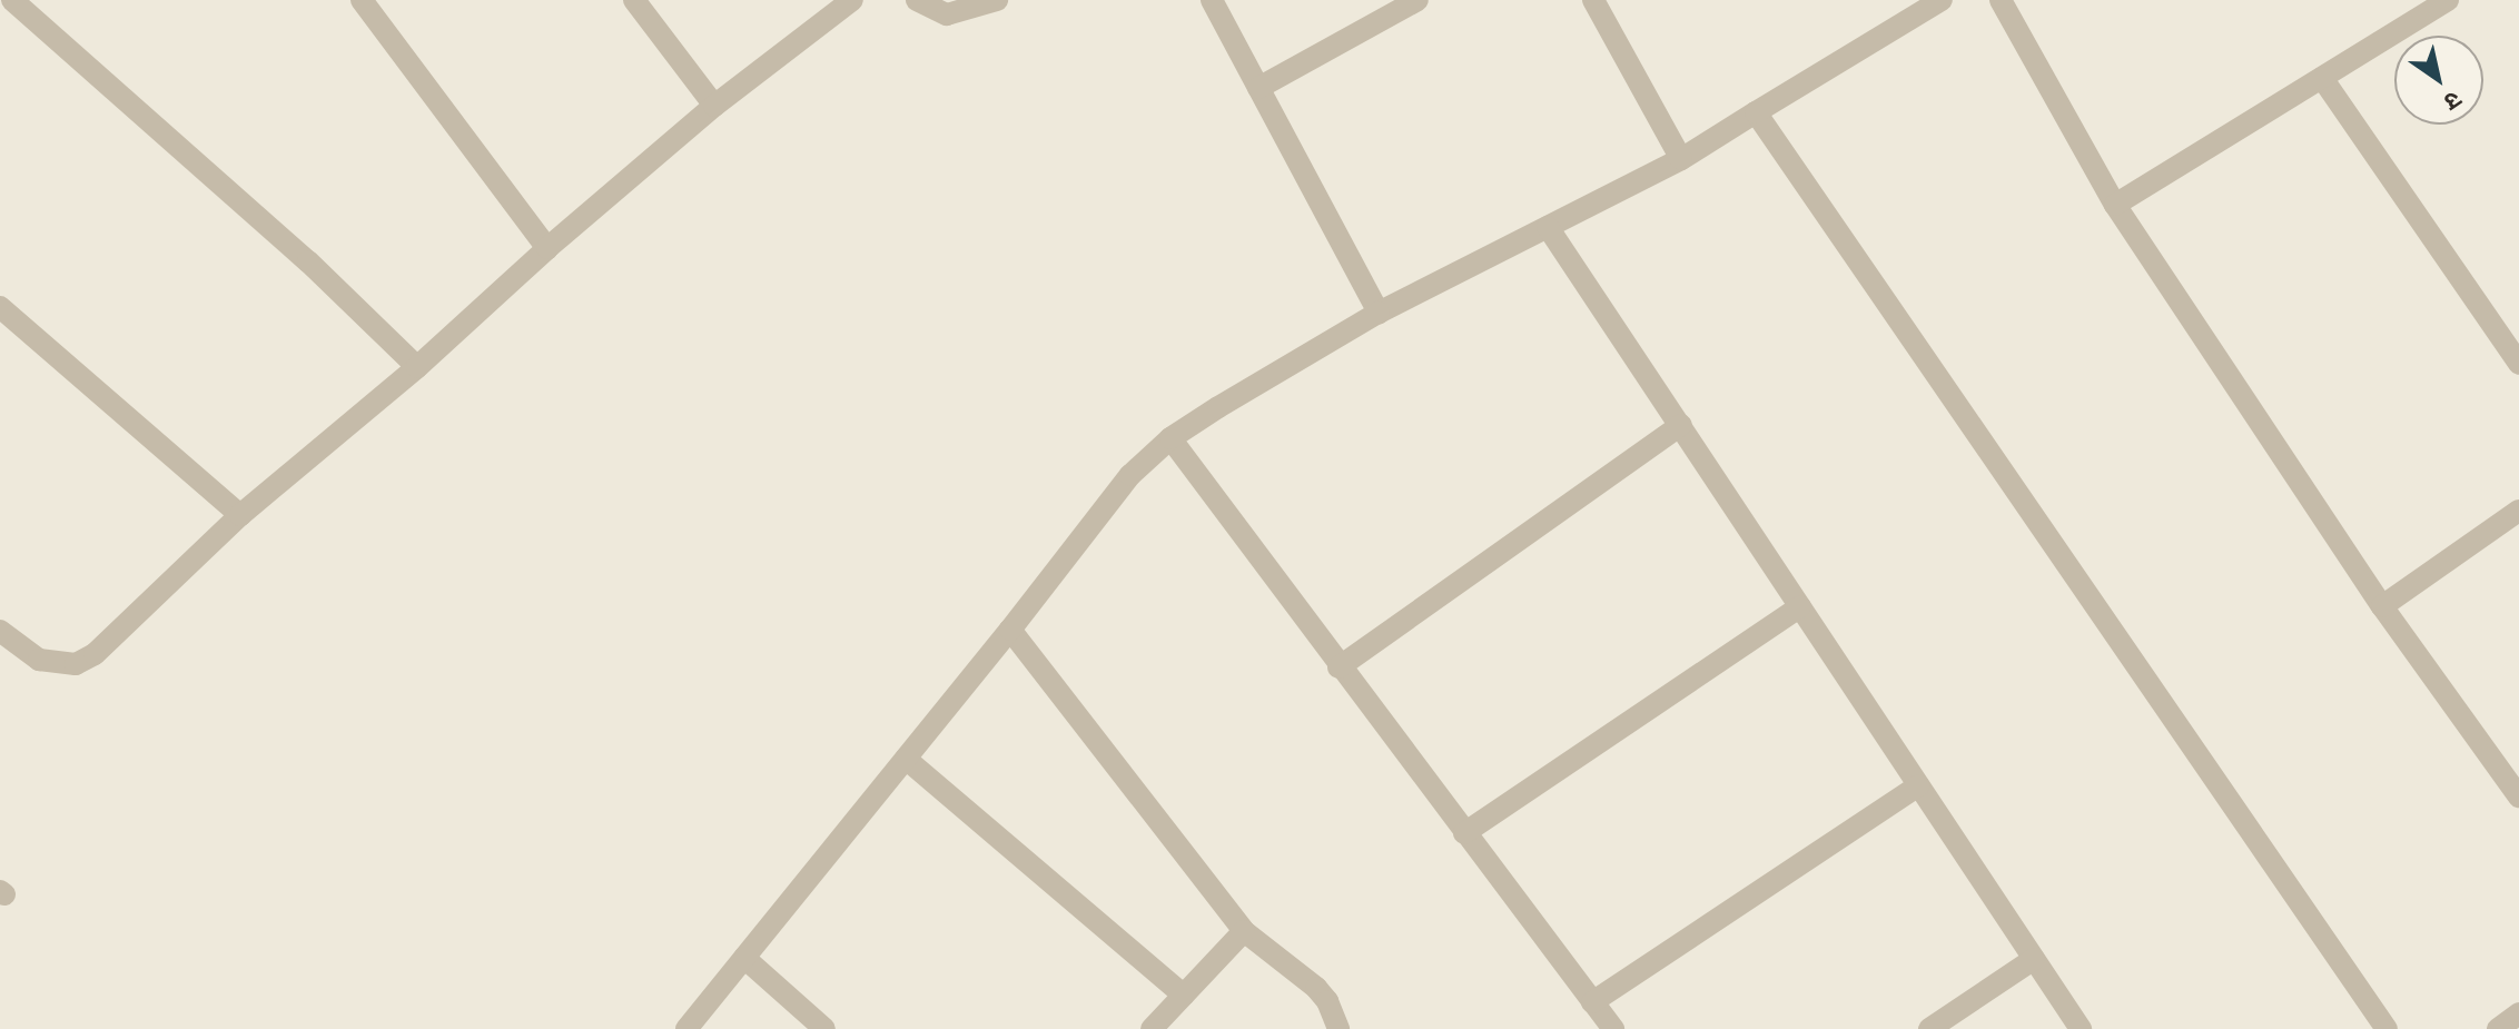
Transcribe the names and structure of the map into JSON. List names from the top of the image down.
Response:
{
  "north": "bottom right"
}
